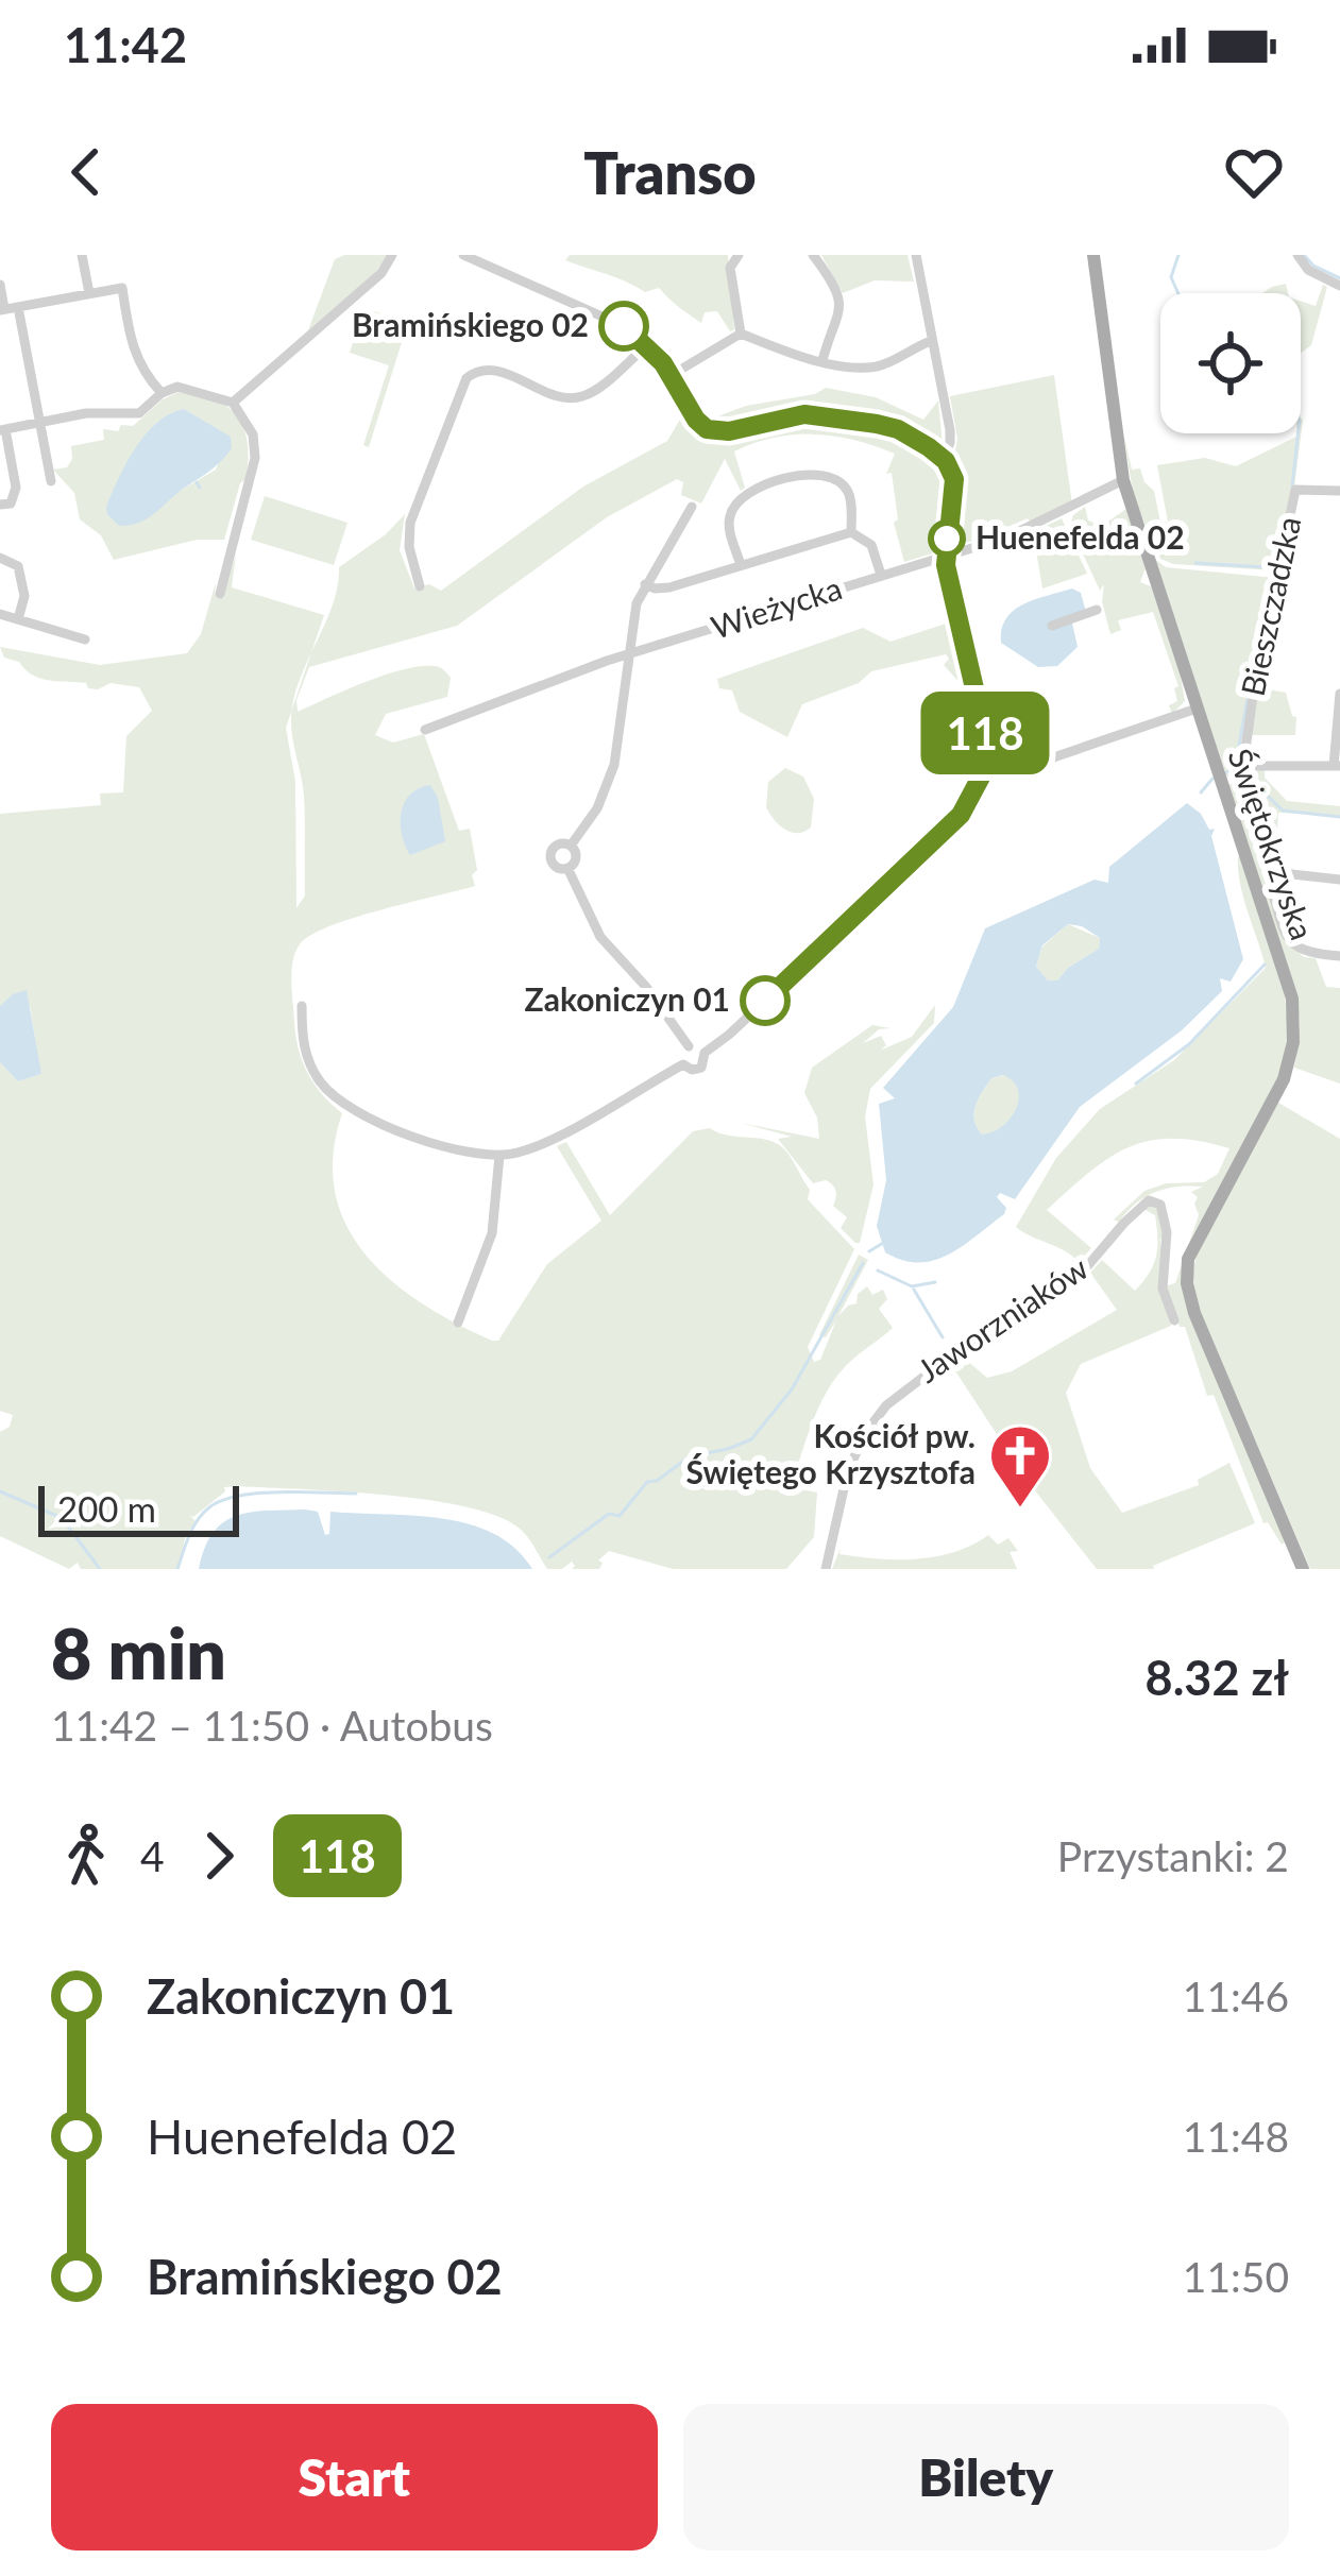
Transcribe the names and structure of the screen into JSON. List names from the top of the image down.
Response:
{
  "streets": {
    "main road": ["Świętokrzyska"],
    "street": ["Bieszczadzka", "Wieżycka", "Jaworzniaków"]
  },
  "crossings": [
    ["Wieżycka", "Świętokrzyska"]
  ],
  "places": {
    "other": ["Bramińskiego 02", "Huenefelda 02", "Zakoniczyn 01"],
    "church": ["Kościół pw. Świętego Krzysztofa"]
  },
  "lines": ["bus line 118"],
  "scale_bar": "200 m",
  "page": {
    "status": "11:42",
    "header": "Transo",
    "on_map": "118",
    "scale": "200 m",
    "heading": ["8 min", "11:42 – 11:50 · Autobus", "8.32 zł"],
    "legs": ["4", "118", "Przystanki: 2"],
    "list": [
      {
        "name": "Zakoniczyn 01",
        "value": "11:46"
      },
      {
        "name": "Huenefelda 02",
        "value": "11:48"
      },
      {
        "name": "Bramińskiego 02",
        "value": "11:50"
      }
    ],
    "buttons": ["Start", "Bilety"]
  }
}
